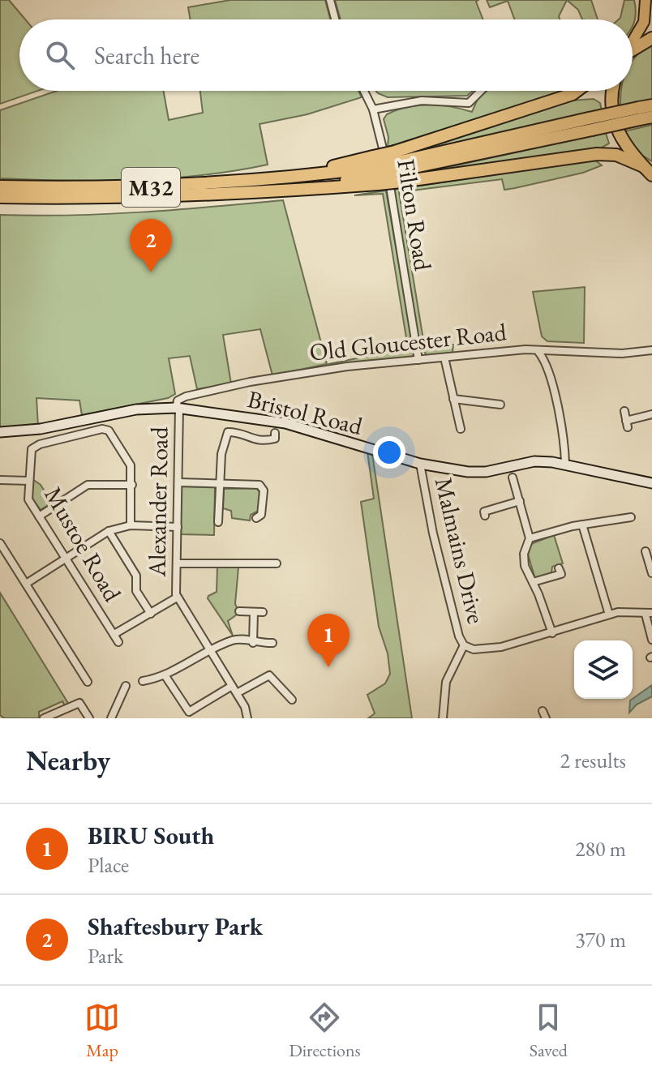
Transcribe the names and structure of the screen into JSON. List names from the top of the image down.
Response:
{
  "streets": {
    "highway": ["M32"],
    "main road": ["Bristol Road"],
    "street": [
      "Filton Road",
      "Old Gloucester Road",
      "Alexander Road",
      "Mustoe Road",
      "Malmains Drive"
    ]
  },
  "crossings": [
    ["Filton Road", "Old Gloucester Road"],
    ["Old Gloucester Road", "Bristol Road"],
    ["Old Gloucester Road", "Alexander Road"],
    ["Bristol Road", "Alexander Road"],
    ["Bristol Road", "Malmains Drive"]
  ],
  "page": {
    "search": "Search here",
    "pins": ["2", "1"],
    "heading": ["Nearby", "2 results"],
    "list": [
      {
        "mark": "1",
        "name": "BIRU South",
        "note": "Place",
        "value": "280 m"
      },
      {
        "mark": "2",
        "name": "Shaftesbury Park",
        "note": "Park",
        "value": "370 m"
      }
    ],
    "nav": ["Map", "Directions", "Saved"]
  }
}
